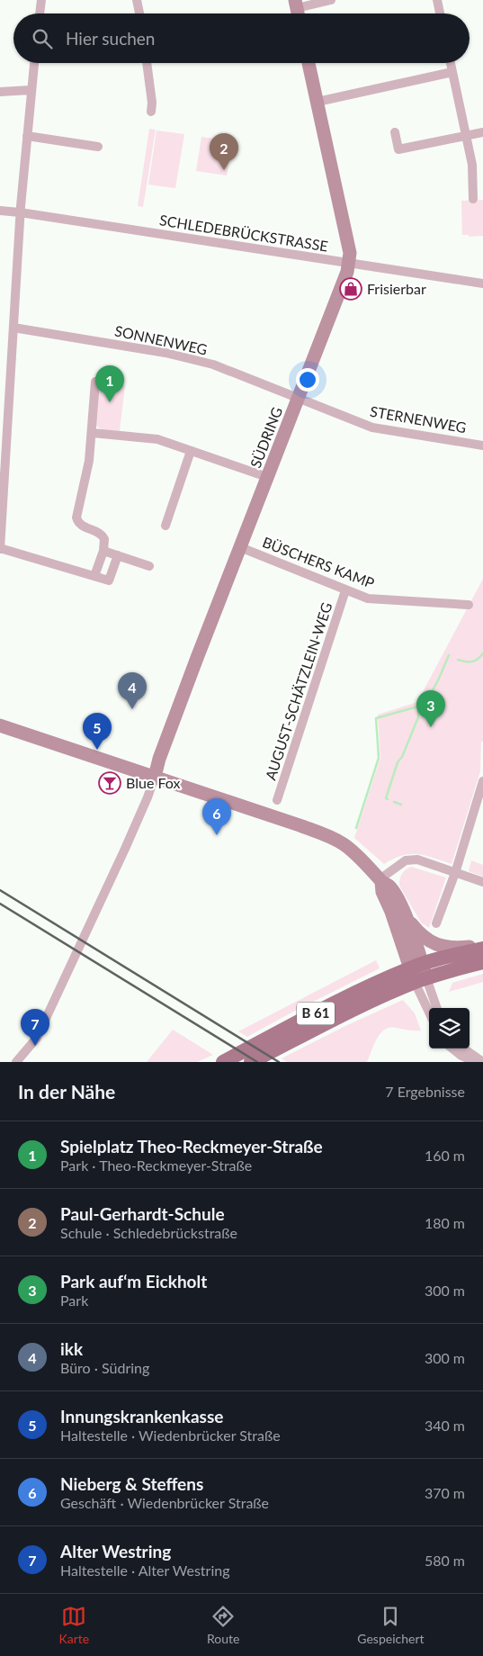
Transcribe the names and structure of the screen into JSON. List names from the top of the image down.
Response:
{
  "streets": {
    "main road": ["B 61"],
    "street": [
      "SCHLEDEBRÜCKSTRASSE",
      "SONNENWEG",
      "STERNENWEG",
      "SÜDRING",
      "BÜSCHERS KAMP",
      "AUGUST-SCHÄTZLEIN-WEG"
    ]
  },
  "crossings": [
    ["SCHLEDEBRÜCKSTRASSE", "SÜDRING"],
    ["SONNENWEG", "STERNENWEG"],
    ["SONNENWEG", "SÜDRING"],
    ["STERNENWEG", "SÜDRING"],
    ["SÜDRING", "BÜSCHERS KAMP"],
    ["BÜSCHERS KAMP", "AUGUST-SCHÄTZLEIN-WEG"]
  ],
  "places": {
    "shop": ["Frisierbar"],
    "bar": ["Blue Fox"]
  },
  "page": {
    "search": "Hier suchen",
    "pins": [
      "2",
      "1",
      "4",
      "3",
      "5",
      "6",
      "7"
    ],
    "heading": ["In der Nähe", "7 Ergebnisse"],
    "list": [
      {
        "mark": "1",
        "name": "Spielplatz Theo-Reckmeyer-Straße",
        "note": "Park · Theo-Reckmeyer-Straße",
        "value": "160 m"
      },
      {
        "mark": "2",
        "name": "Paul-Gerhardt-Schule",
        "note": "Schule · Schledebrückstraße",
        "value": "180 m"
      },
      {
        "mark": "3",
        "name": "Park auf‘m Eickholt",
        "note": "Park",
        "value": "300 m"
      },
      {
        "mark": "4",
        "name": "ikk",
        "note": "Büro · Südring",
        "value": "300 m"
      },
      {
        "mark": "5",
        "name": "Innungskrankenkasse",
        "note": "Haltestelle · Wiedenbrücker Straße",
        "value": "340 m"
      },
      {
        "mark": "6",
        "name": "Nieberg & Steffens",
        "note": "Geschäft · Wiedenbrücker Straße",
        "value": "370 m"
      },
      {
        "mark": "7",
        "name": "Alter Westring",
        "note": "Haltestelle · Alter Westring",
        "value": "580 m"
      }
    ],
    "nav": ["Karte", "Route", "Gespeichert"]
  }
}
